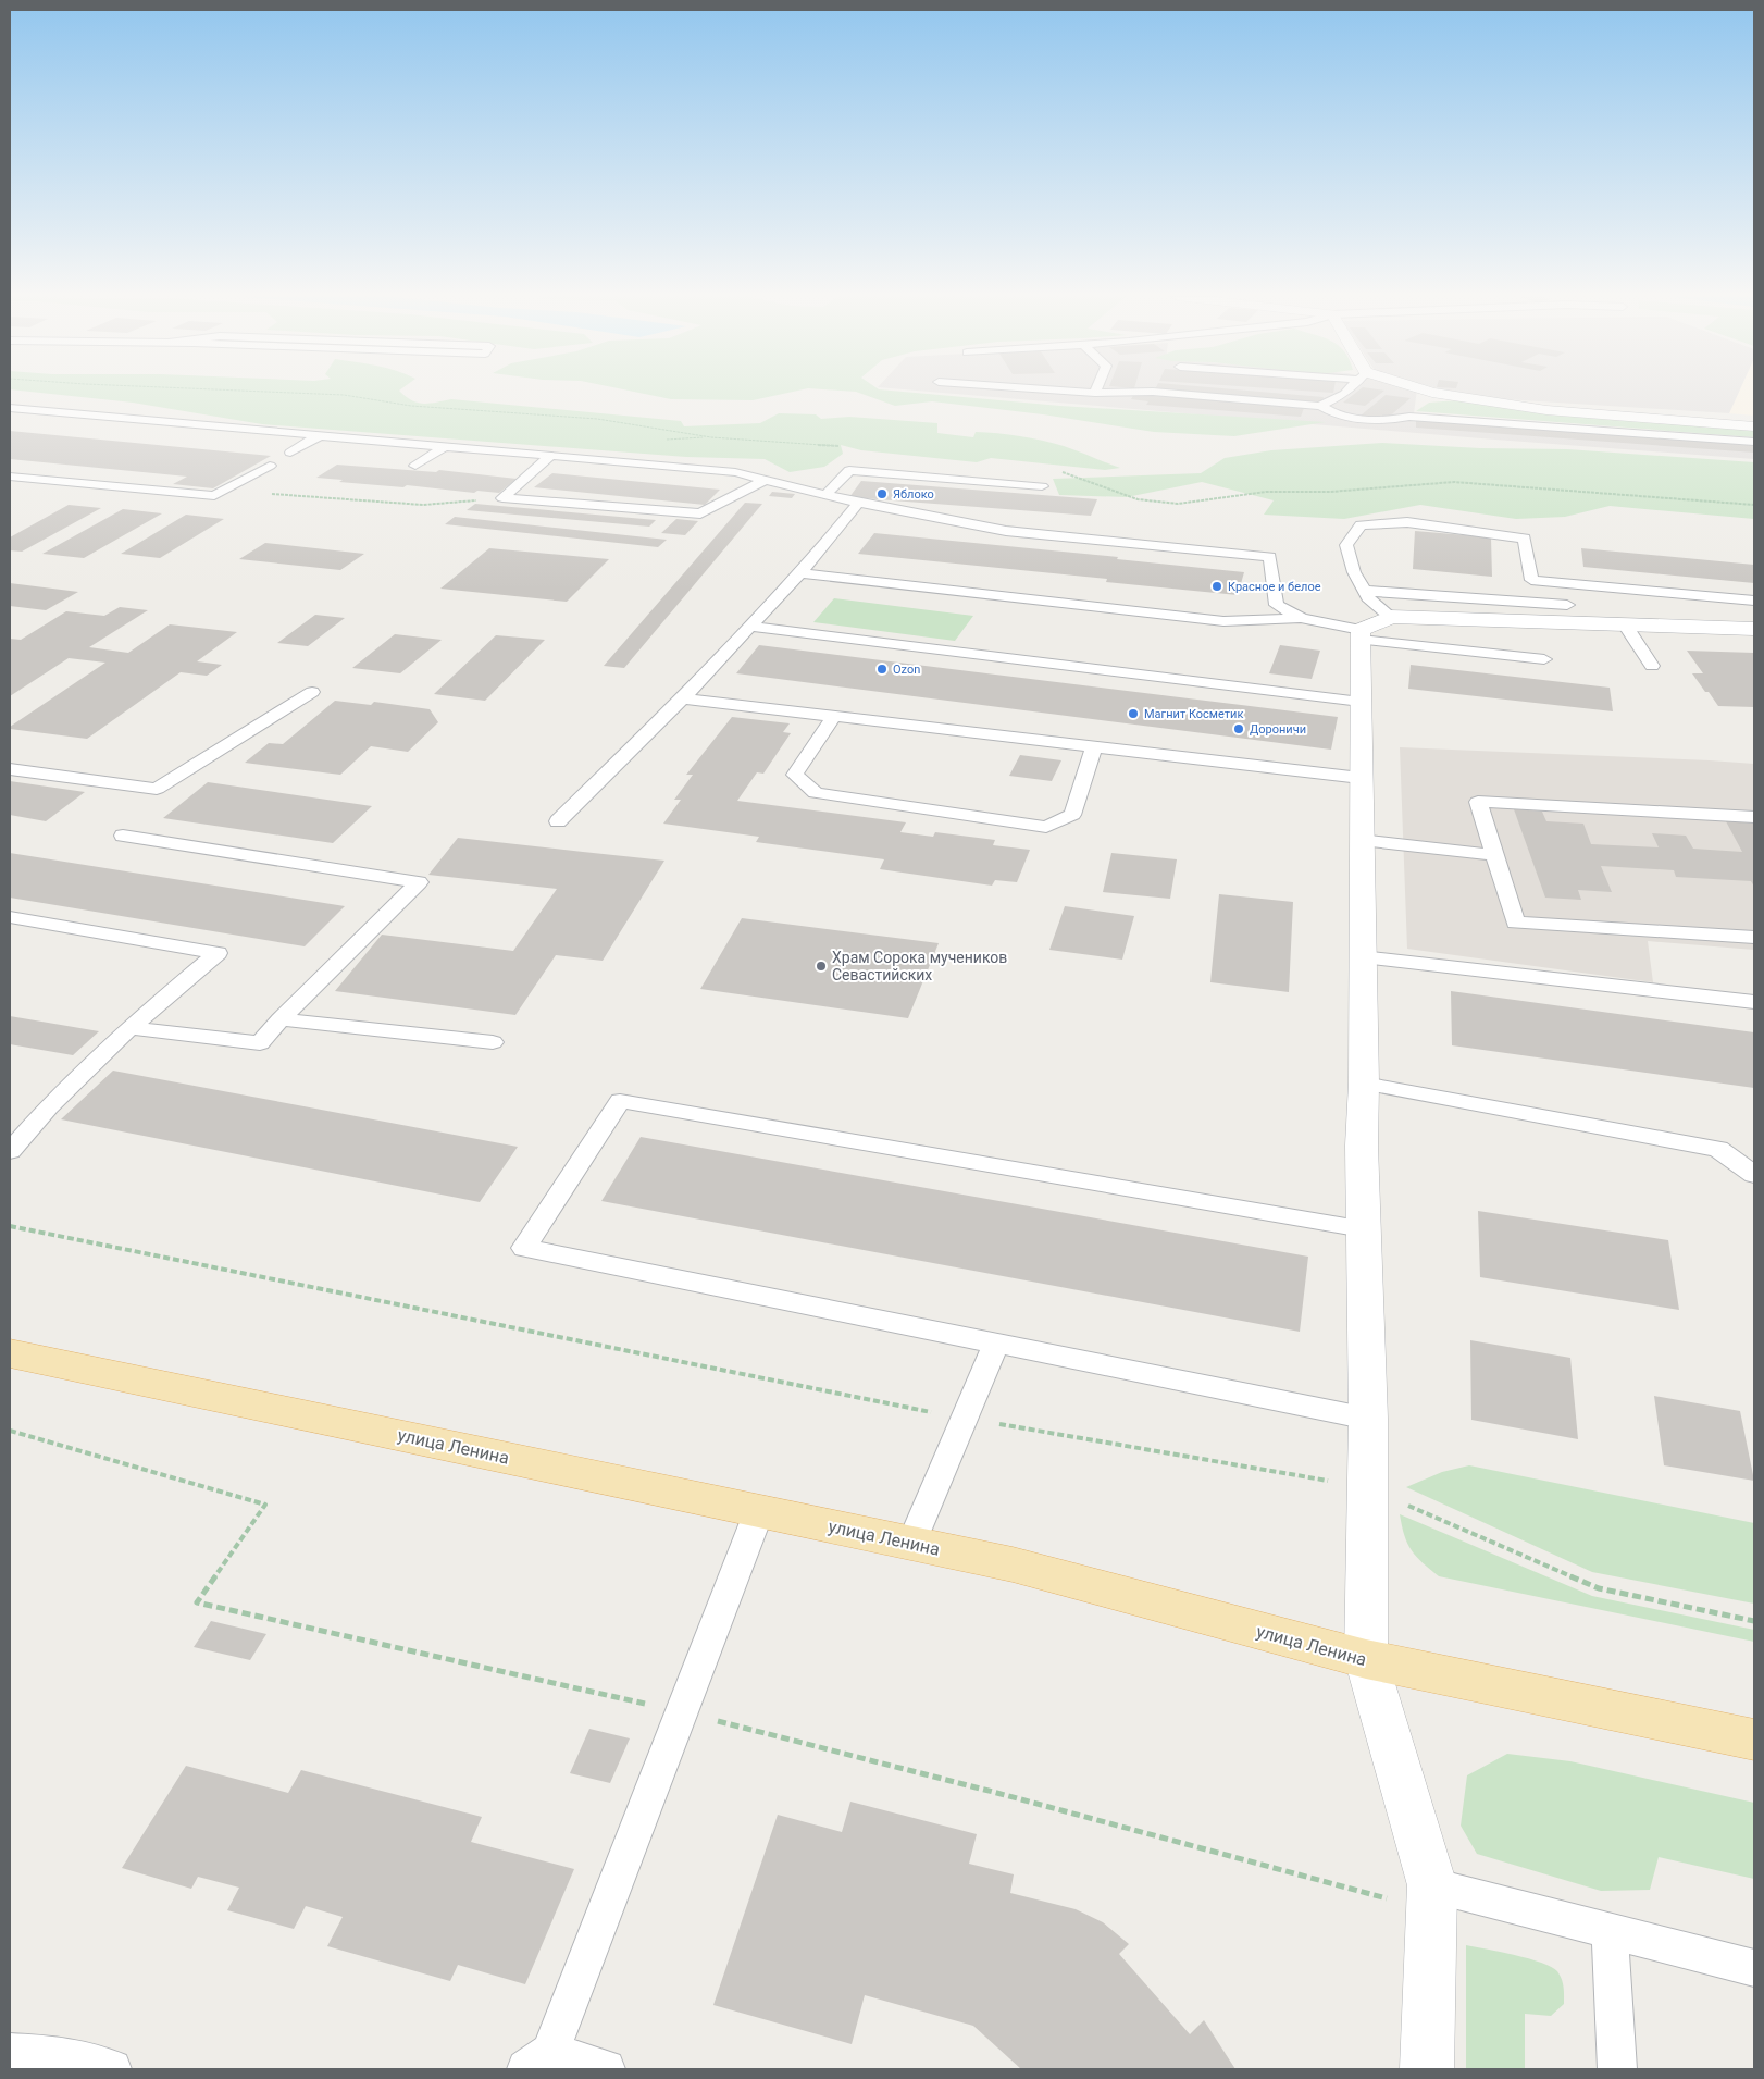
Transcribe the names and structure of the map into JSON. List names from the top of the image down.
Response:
{
  "streets": {
    "main road": ["улица Ленина"]
  },
  "places": [
    "Яблоко",
    "Красное и белое",
    "Ozon",
    "Магнит Косметик",
    "Дороничи",
    "Храм Сорока мучеников Севастийских"
  ]
}
